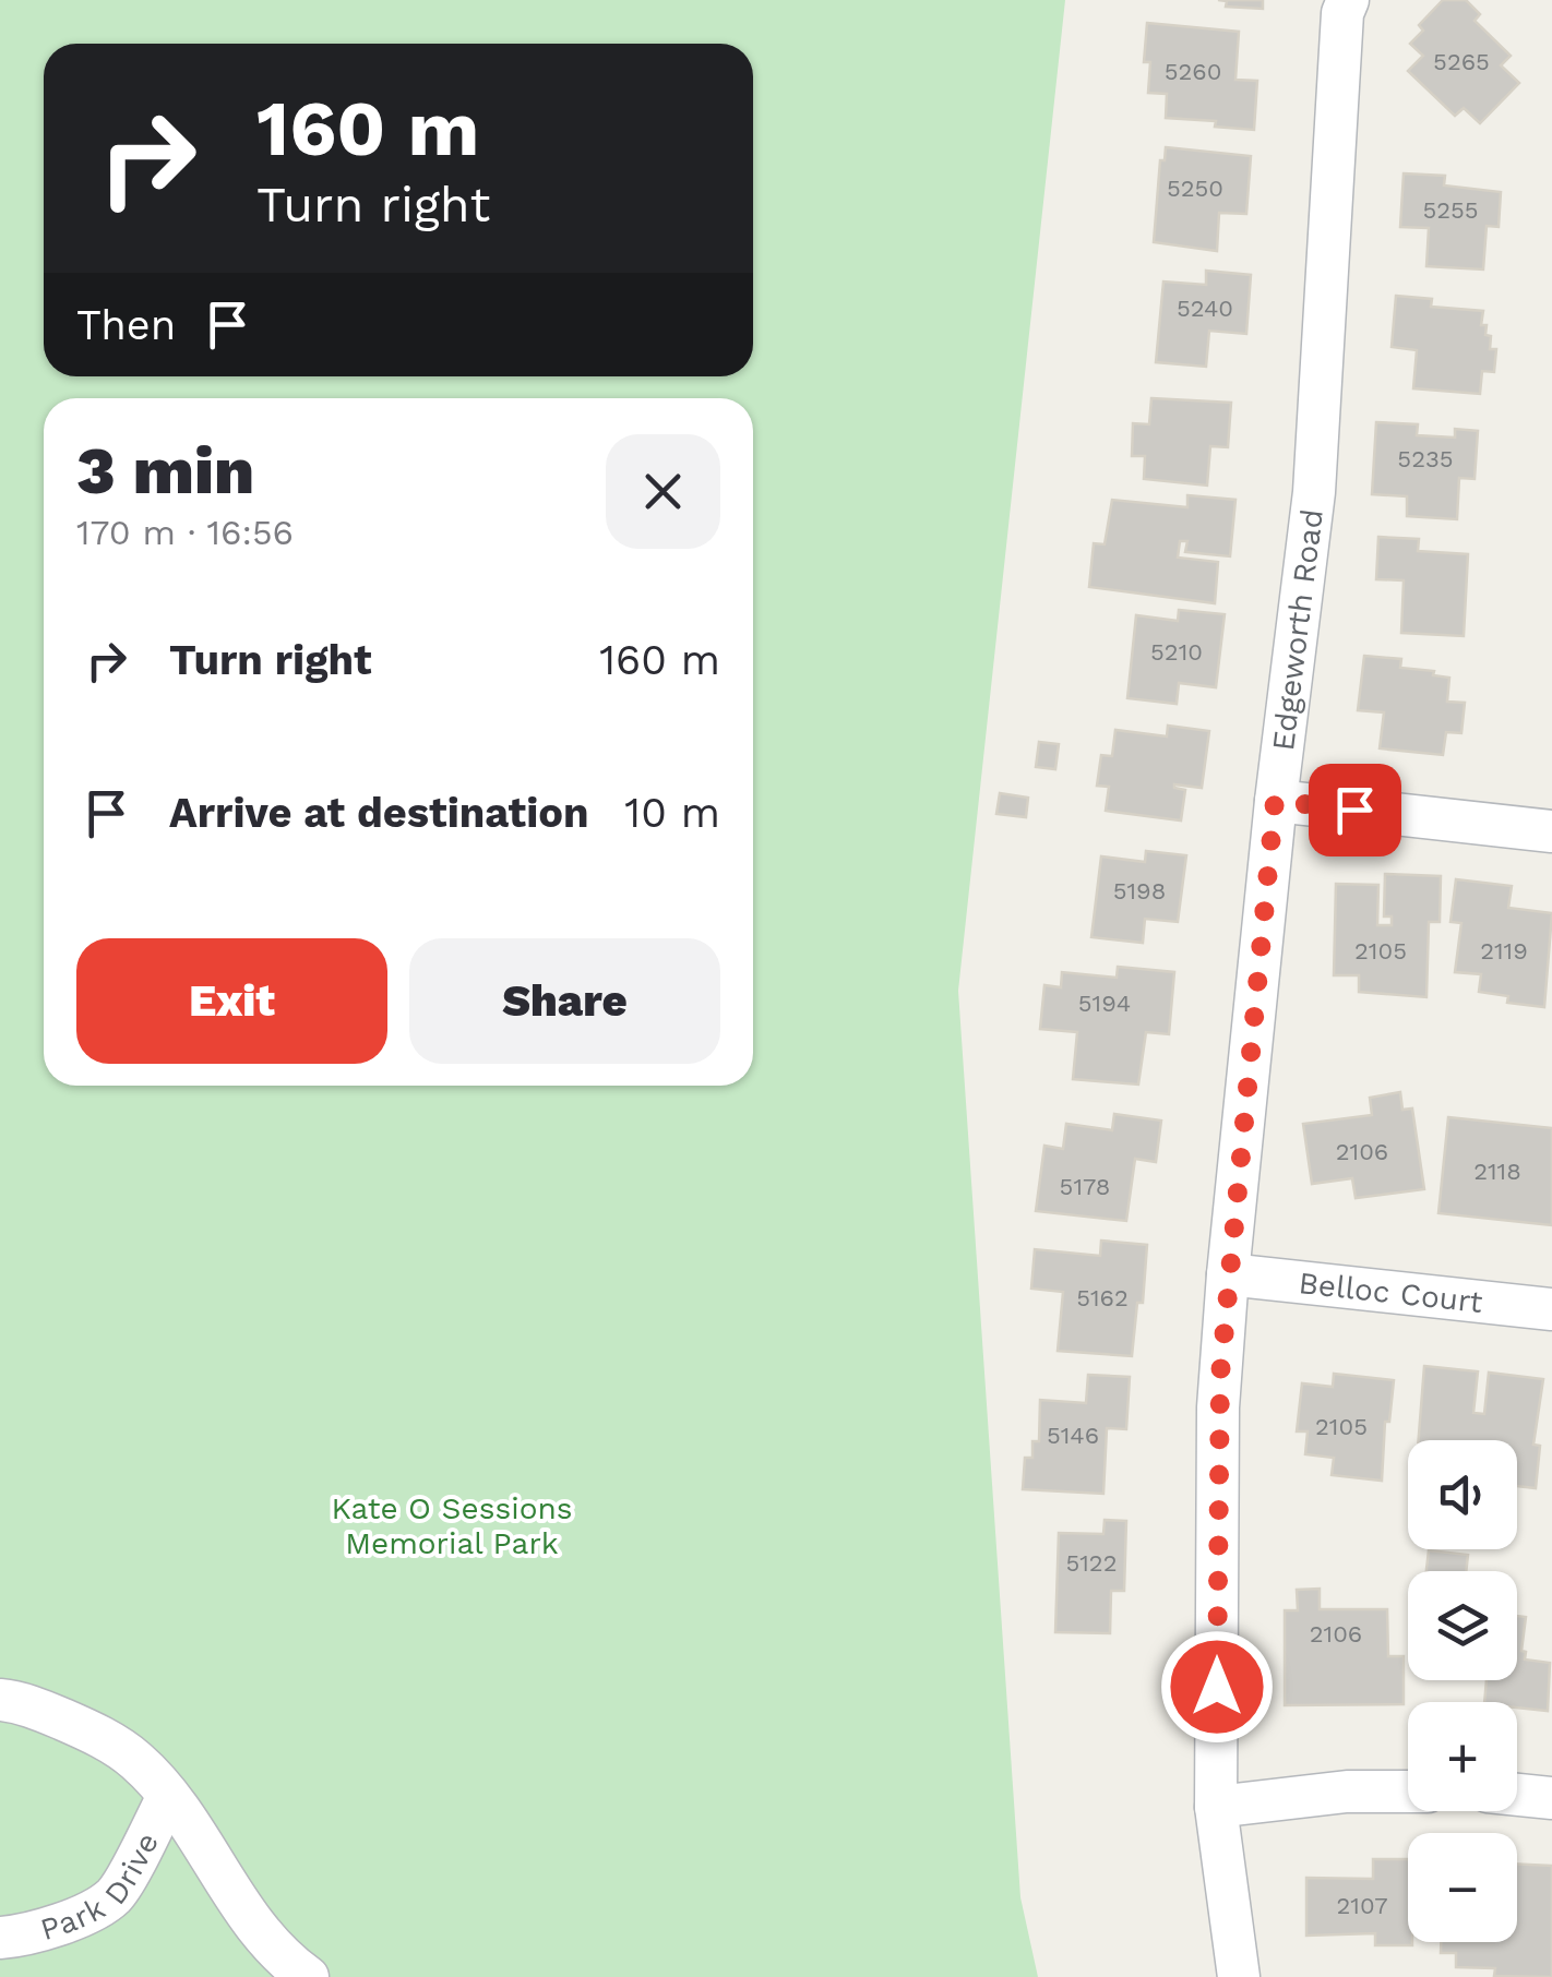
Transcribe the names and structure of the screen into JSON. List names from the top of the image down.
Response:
{
  "streets": {
    "street": ["Edgeworth Road", "Belloc Court", "Park Drive"]
  },
  "crossings": [
    ["Edgeworth Road", "Belloc Court"]
  ],
  "parks": ["Kate O Sessions Memorial Park"],
  "house_numbers": [
    "5265",
    "5260",
    "5250",
    "5255",
    "5240",
    "5235",
    "5210",
    "5198",
    "2105",
    "2119",
    "5194",
    "2106",
    "2118",
    "5178",
    "5162",
    "2105",
    "5146",
    "5122",
    "2106",
    "2107"
  ],
  "page": {
    "turn": ["160 m", "Turn right"],
    "then": "Then",
    "heading": ["3 min", "170 m · 16:56"],
    "list": [
      {
        "name": "Turn right",
        "value": "160 m"
      },
      {
        "name": "Arrive at destination",
        "value": "10 m"
      }
    ],
    "buttons": ["Exit", "Share"],
    "map_buttons": ["+", "−"]
  }
}
